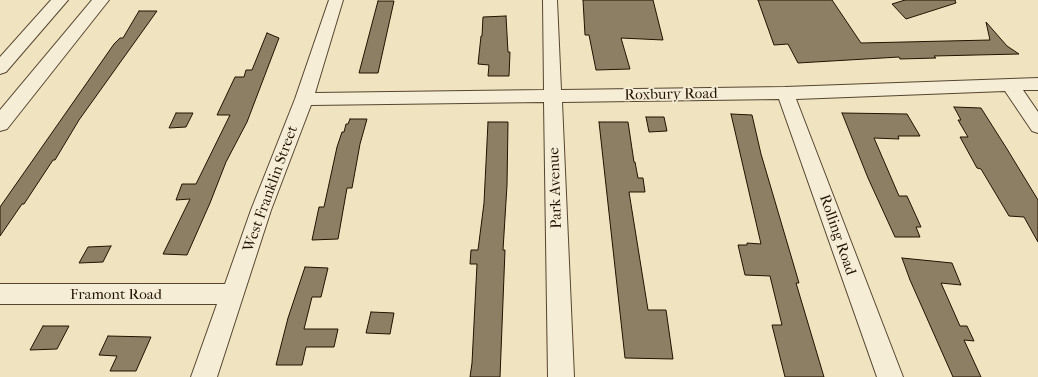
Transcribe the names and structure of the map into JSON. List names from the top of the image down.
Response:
{
  "streets": {
    "street": [
      "Roxbury Road",
      "Park Avenue",
      "West Franklin Street",
      "Rolling Road",
      "Framont Road"
    ]
  },
  "crossings": [
    ["Roxbury Road", "Park Avenue"],
    ["Roxbury Road", "West Franklin Street"],
    ["Roxbury Road", "Rolling Road"],
    ["West Franklin Street", "Framont Road"]
  ]
}
